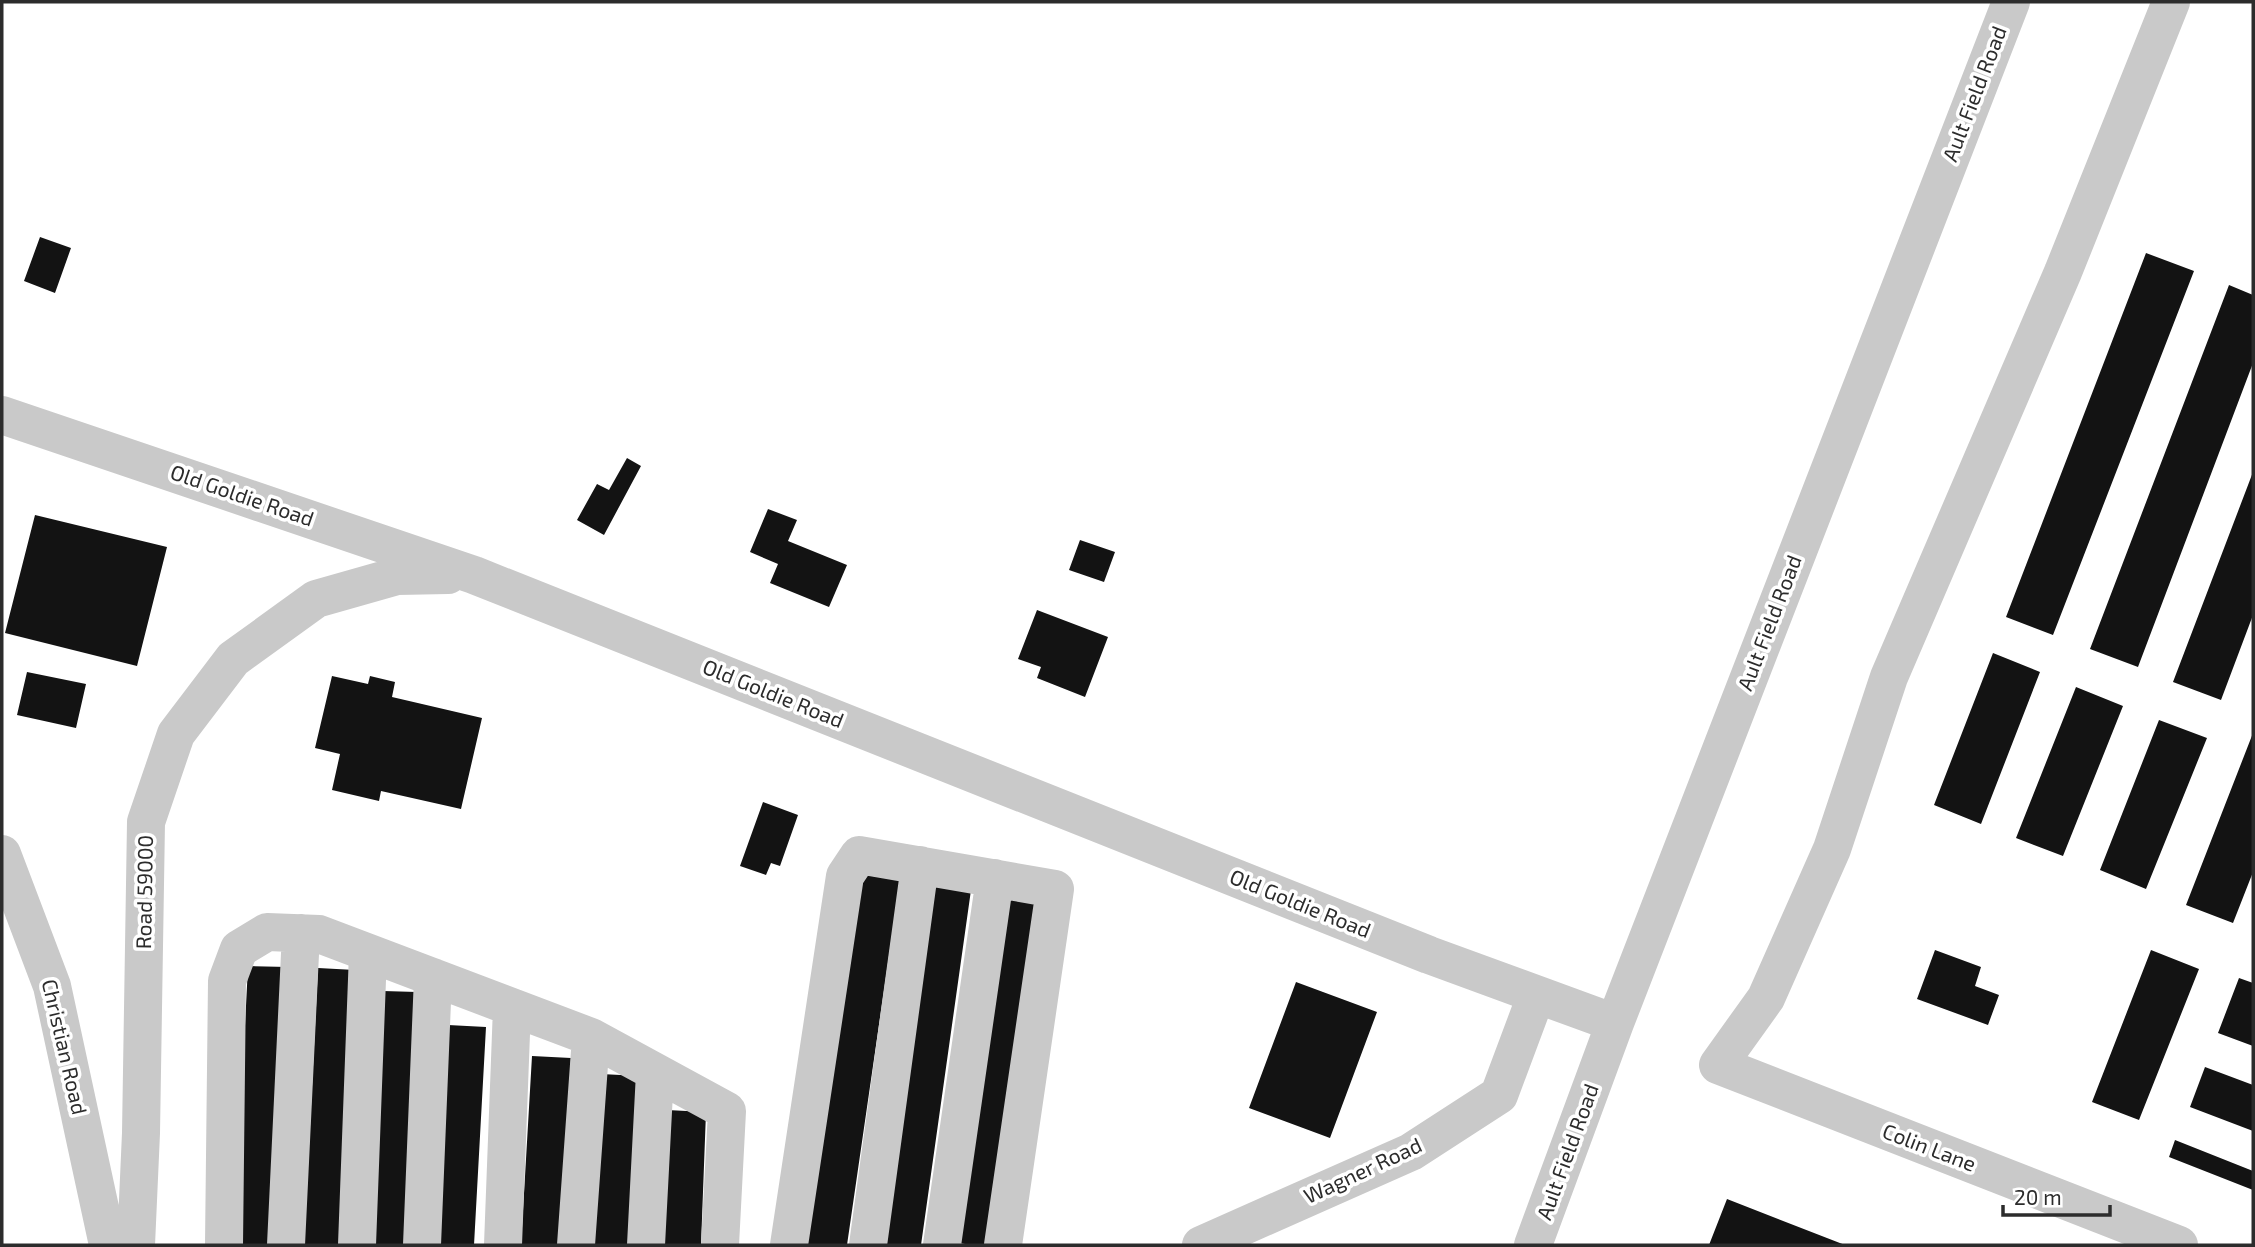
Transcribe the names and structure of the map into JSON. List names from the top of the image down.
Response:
{
  "streets": {
    "street": [
      "Ault Field Road",
      "Old Goldie Road",
      "Road 59000",
      "Christian Road",
      "Colin Lane",
      "Wagner Road"
    ]
  },
  "crossings": [
    ["Ault Field Road", "Old Goldie Road"],
    ["Old Goldie Road", "Road 59000"],
    ["Old Goldie Road", "Wagner Road"]
  ],
  "scale_bar": "20 m"
}
